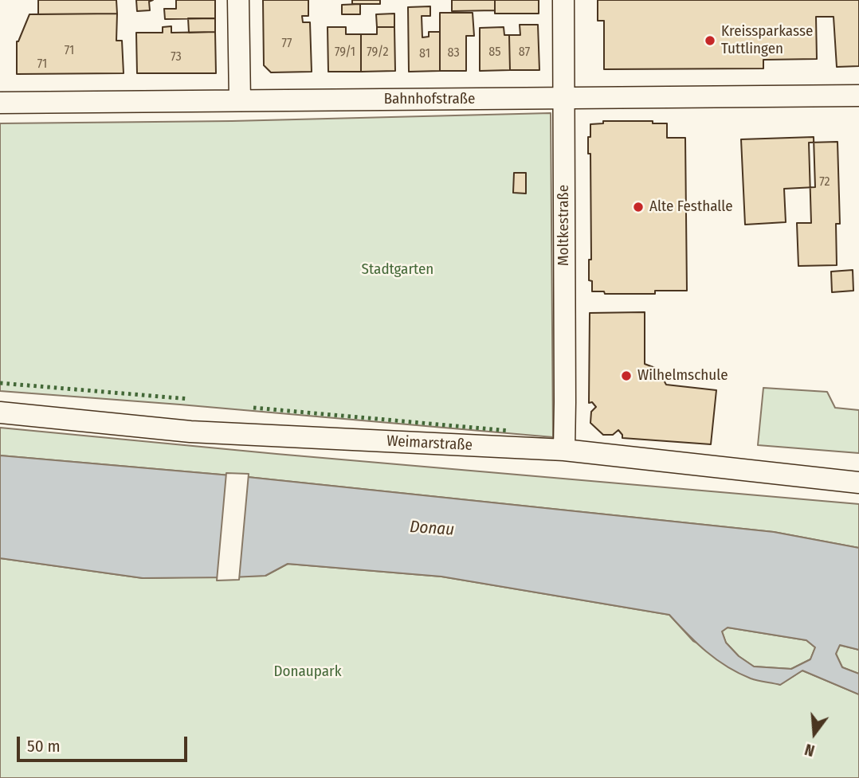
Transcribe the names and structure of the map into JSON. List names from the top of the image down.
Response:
{
  "streets": {
    "street": ["Bahnhofstraße", "Moltkestraße", "Weimarstraße"]
  },
  "crossings": [
    ["Bahnhofstraße", "Moltkestraße"],
    ["Moltkestraße", "Weimarstraße"]
  ],
  "water": ["Donau"],
  "parks": ["Stadtgarten", "Donaupark"],
  "places": ["Kreissparkasse Tuttlingen", "Alte Festhalle", "Wilhelmschule"],
  "house_numbers": [
    "77",
    "71",
    "79/1",
    "79/2",
    "85",
    "87",
    "83",
    "81",
    "73",
    "71",
    "72"
  ],
  "scale_bar": "50 m",
  "north": "bottom"
}
